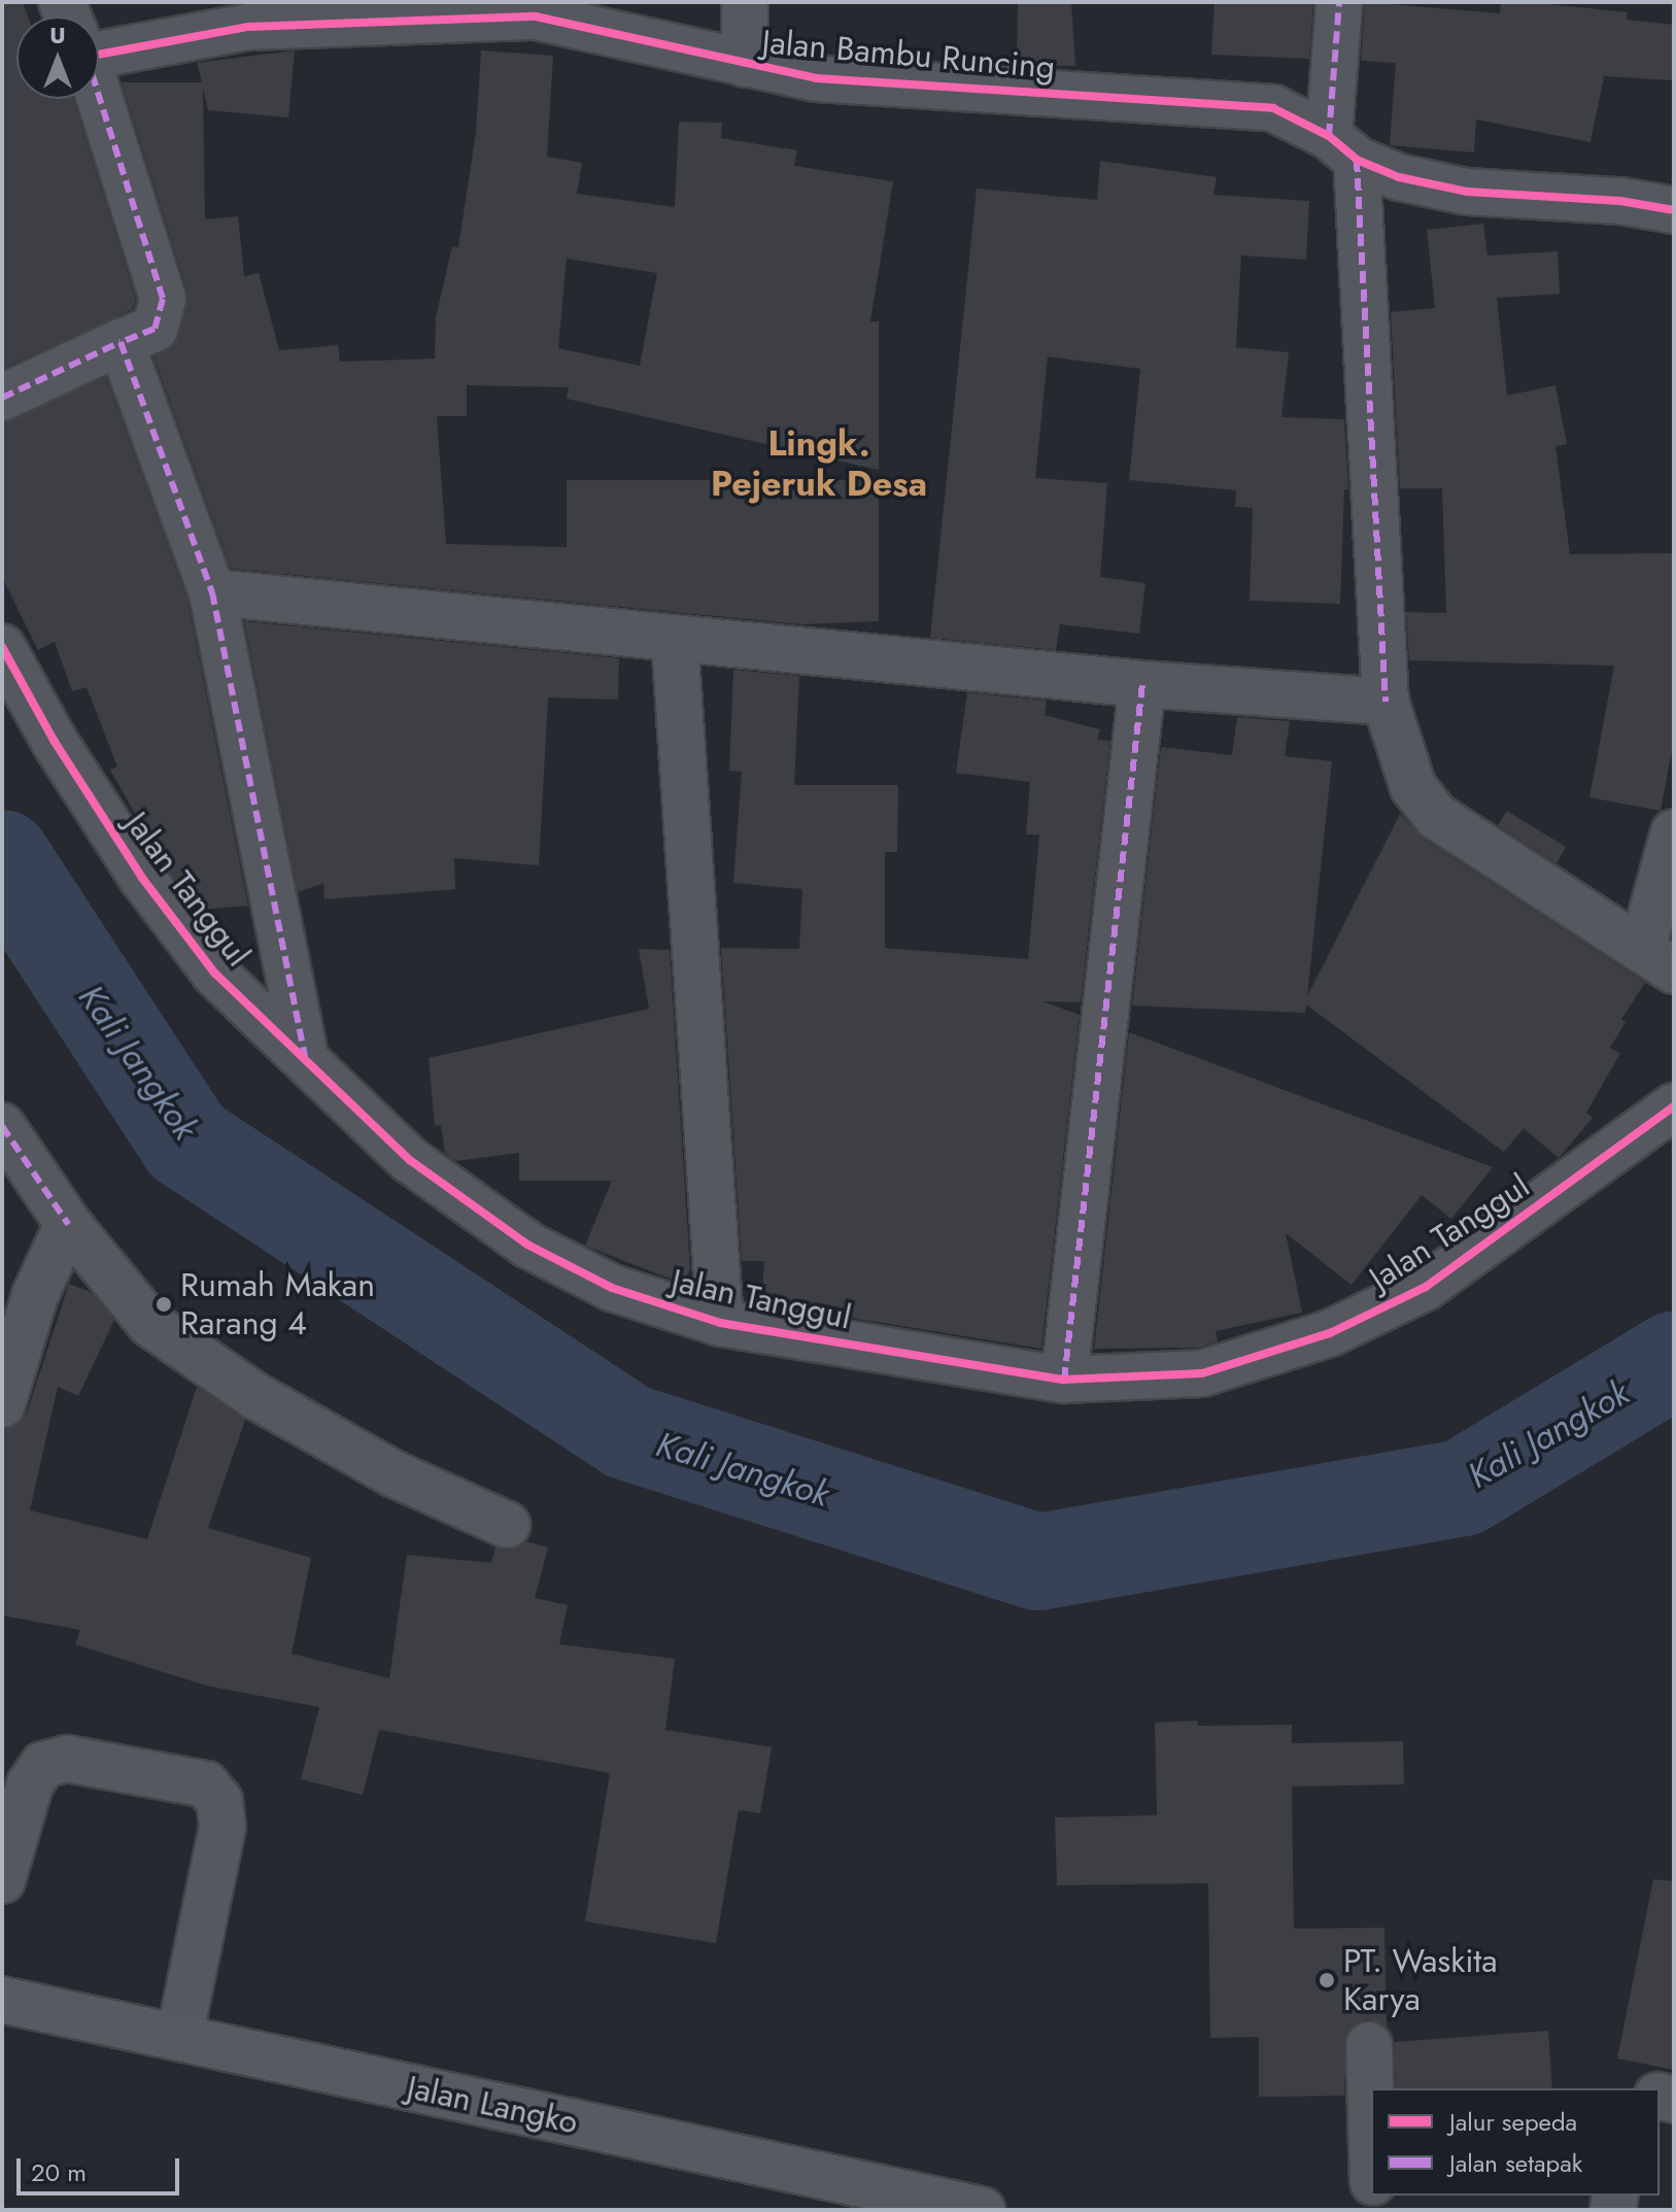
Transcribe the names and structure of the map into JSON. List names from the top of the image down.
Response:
{
  "streets": {
    "main road": ["Jalan Langko"],
    "street": ["Jalan Bambu Runcing", "Jalan Tanggul"]
  },
  "districts": ["Lingk. Pejeruk Desa"],
  "water": ["Kali Jangkok"],
  "places": ["Rumah Makan Rarang 4", "PT. Waskita Karya"],
  "legend": ["Jalur sepeda", "Jalan setapak"],
  "scale_bar": "20 m",
  "north": "top"
}
